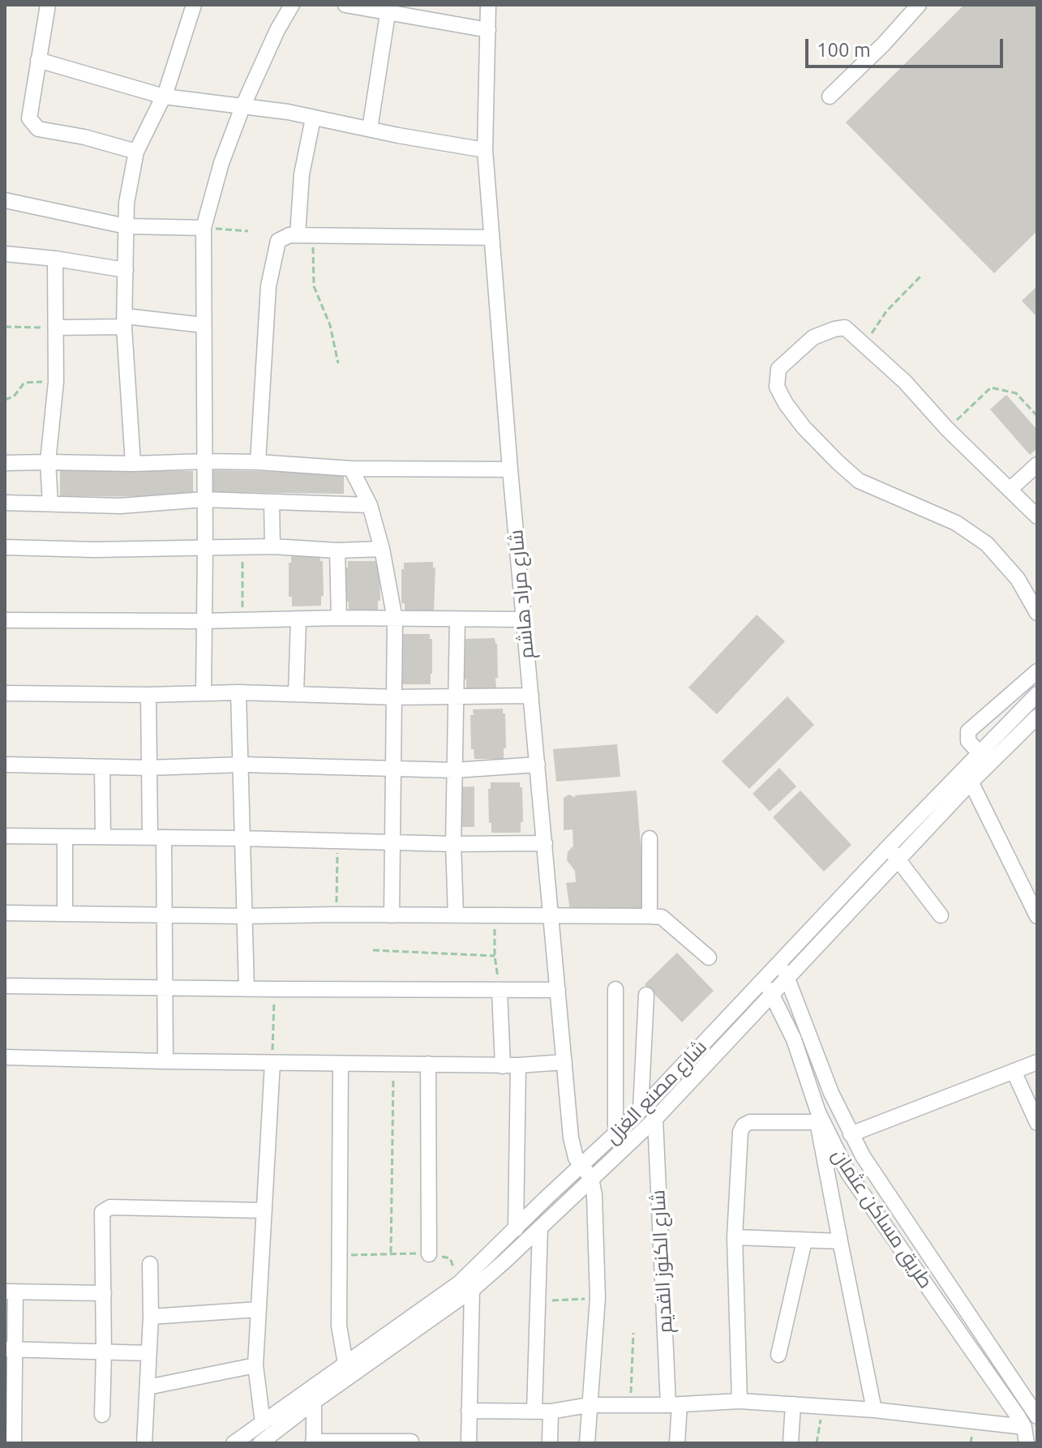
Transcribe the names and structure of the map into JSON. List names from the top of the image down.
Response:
{
  "streets": {
    "street": [
      "شارع مراد هاشم",
      "شارع مصنع الغزل",
      "طريق مساكن عثمان",
      "شارع الكنوز القديم"
    ]
  },
  "crossings": [
    ["شارع مراد هاشم", "شارع مصنع الغزل"],
    ["شارع مصنع الغزل", "طريق مساكن عثمان"],
    ["شارع مصنع الغزل", "شارع الكنوز القديم"]
  ],
  "scale_bar": "100 m"
}
